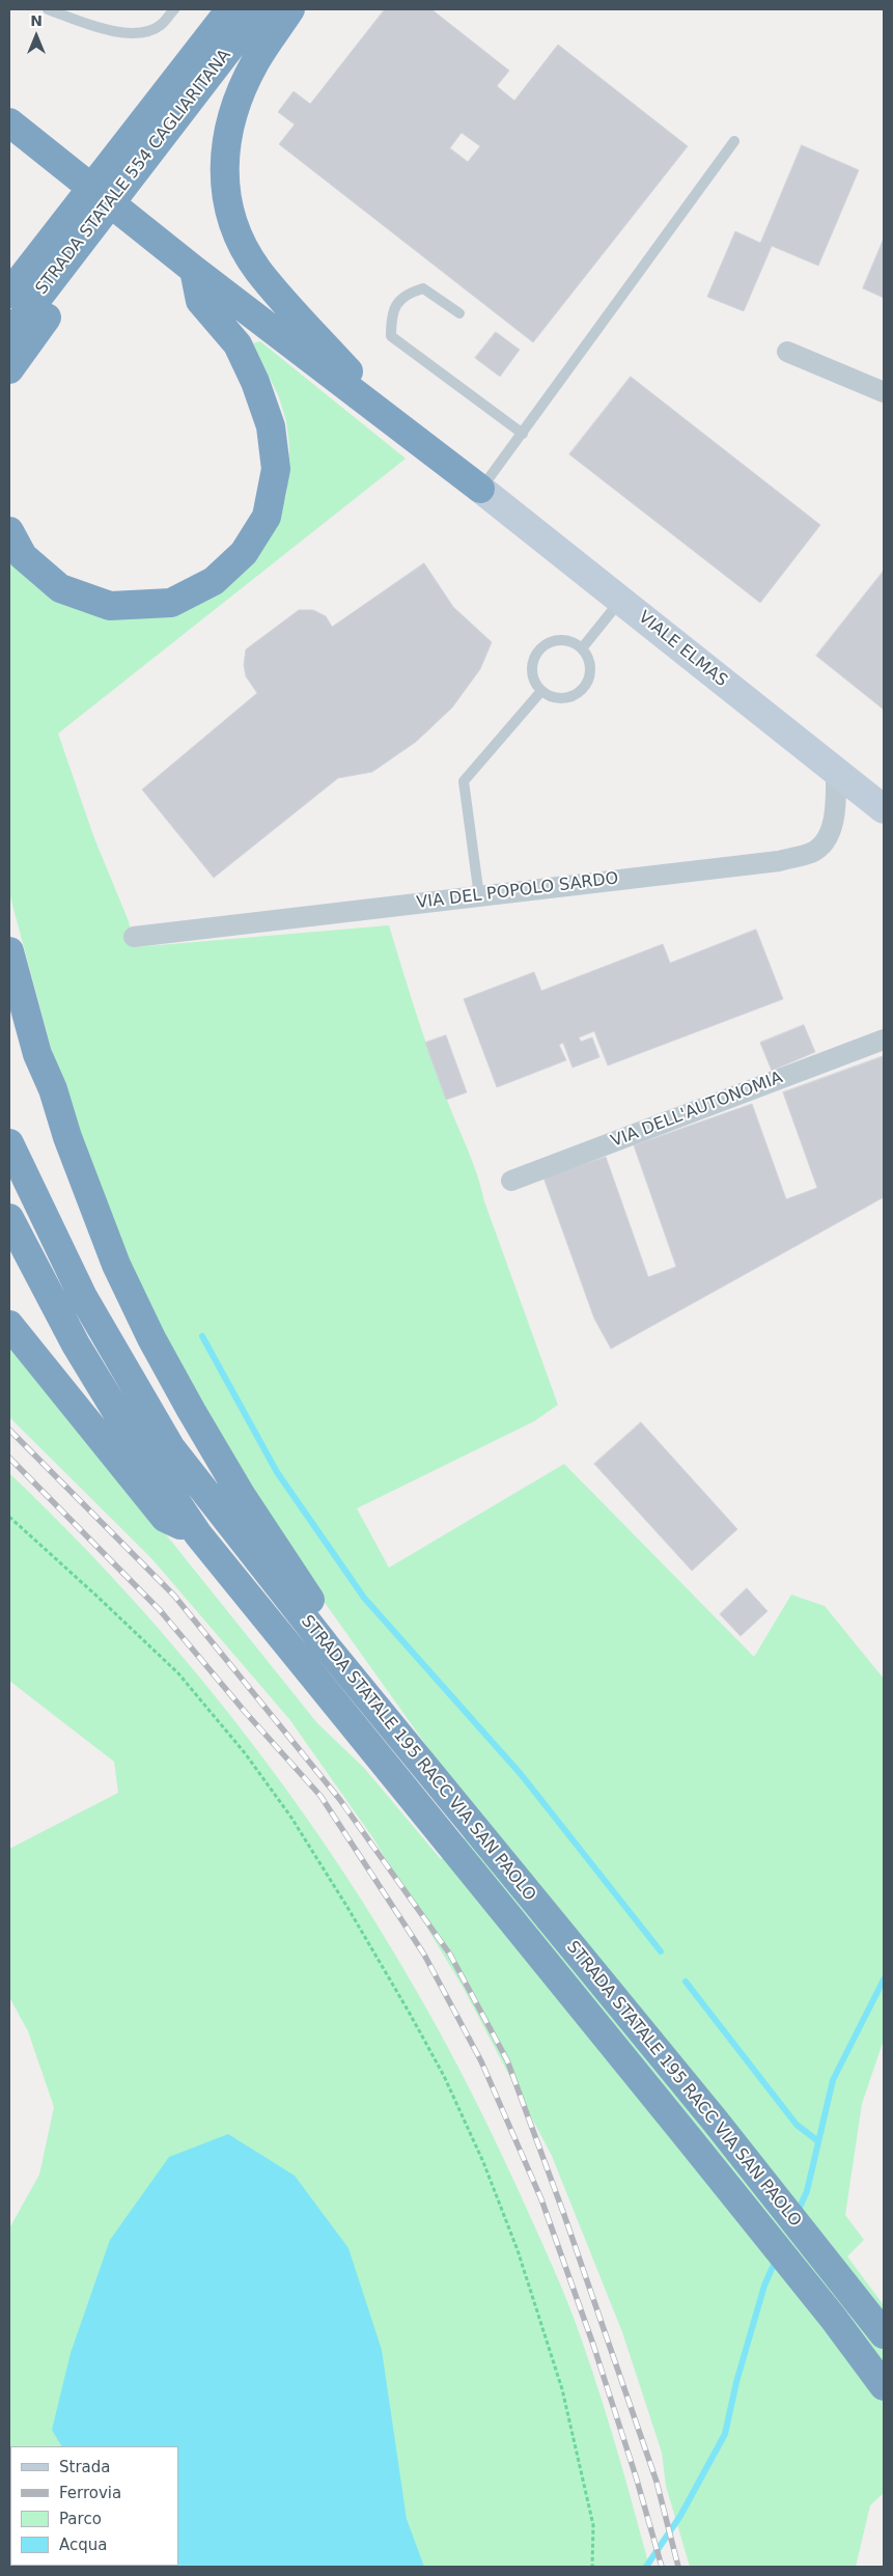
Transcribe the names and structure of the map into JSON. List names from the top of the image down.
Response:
{
  "streets": {
    "highway": ["STRADA STATALE 554 CAGLIARITANA", "STRADA STATALE 195 RACC VIA SAN PAOLO"],
    "main road": ["VIALE ELMAS"],
    "street": ["VIA DEL POPOLO SARDO", "VIA DELL'AUTONOMIA"]
  },
  "crossings": [
    ["VIALE ELMAS", "VIA DEL POPOLO SARDO"]
  ],
  "legend": [
    "Strada",
    "Ferrovia",
    "Parco",
    "Acqua"
  ],
  "north": "top"
}
